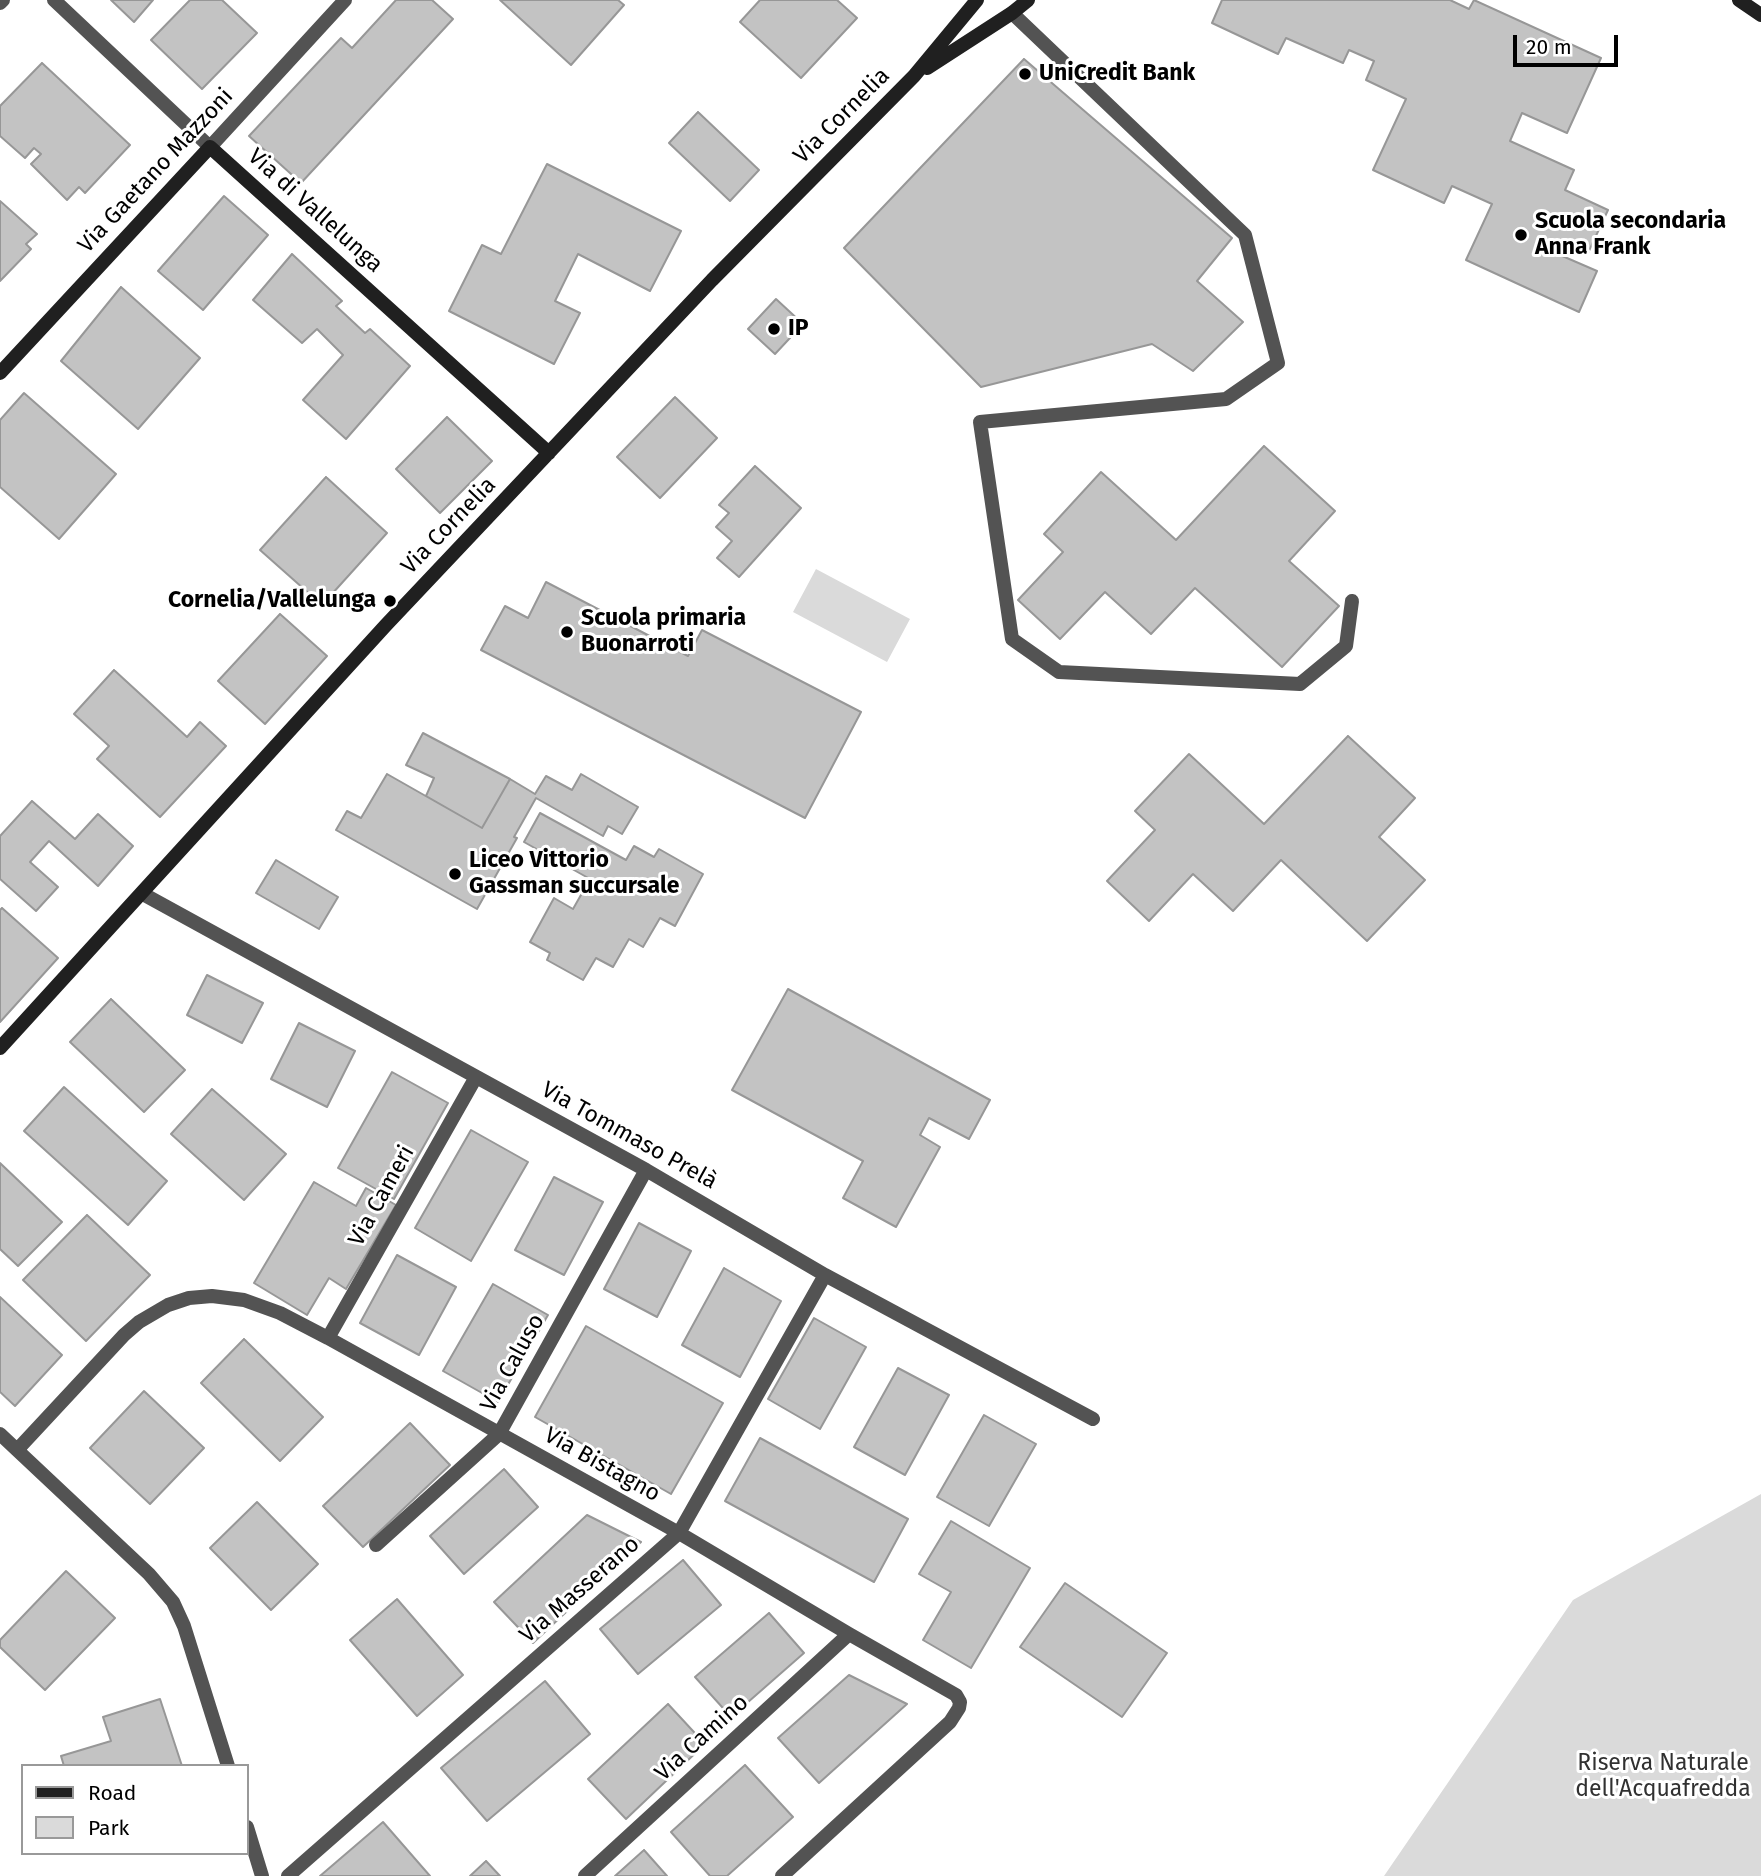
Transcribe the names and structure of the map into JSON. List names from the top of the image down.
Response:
{
  "streets": {
    "street": [
      "Via Cornelia",
      "Via Gaetano Mazzoni",
      "Via di Vallelunga",
      "Via Tommaso Prelà",
      "Via Cameri",
      "Via Caluso",
      "Via Bistagno",
      "Via Masserano",
      "Via Camino"
    ]
  },
  "crossings": [
    ["Via Cornelia", "Via di Vallelunga"],
    ["Via Cornelia", "Via Tommaso Prelà"],
    ["Via Gaetano Mazzoni", "Via di Vallelunga"],
    ["Via Tommaso Prelà", "Via Cameri"],
    ["Via Tommaso Prelà", "Via Caluso"],
    ["Via Tommaso Prelà", "Via Masserano"],
    ["Via Cameri", "Via Bistagno"],
    ["Via Caluso", "Via Bistagno"],
    ["Via Bistagno", "Via Masserano"],
    ["Via Bistagno", "Via Camino"]
  ],
  "parks": ["Riserva Naturale dell'Acquafredda"],
  "places": [
    "UniCredit Bank",
    "Scuola secondaria Anna Frank",
    "IP",
    "Cornelia/Vallelunga",
    "Scuola primaria Buonarroti",
    "Liceo Vittorio Gassman succursale"
  ],
  "legend": ["Road", "Park"],
  "scale_bar": "20 m"
}
